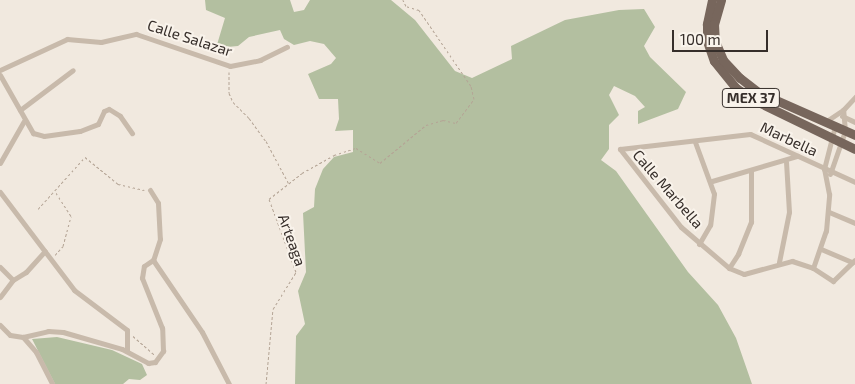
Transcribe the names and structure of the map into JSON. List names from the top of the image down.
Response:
{
  "streets": {
    "main road": ["MEX 37"],
    "street": ["Calle Salazar", "Marbella", "Calle Marbella"],
    "path": ["Arteaga"]
  },
  "crossings": [
    ["Marbella", "Calle Marbella"]
  ],
  "scale_bar": "100 m"
}
